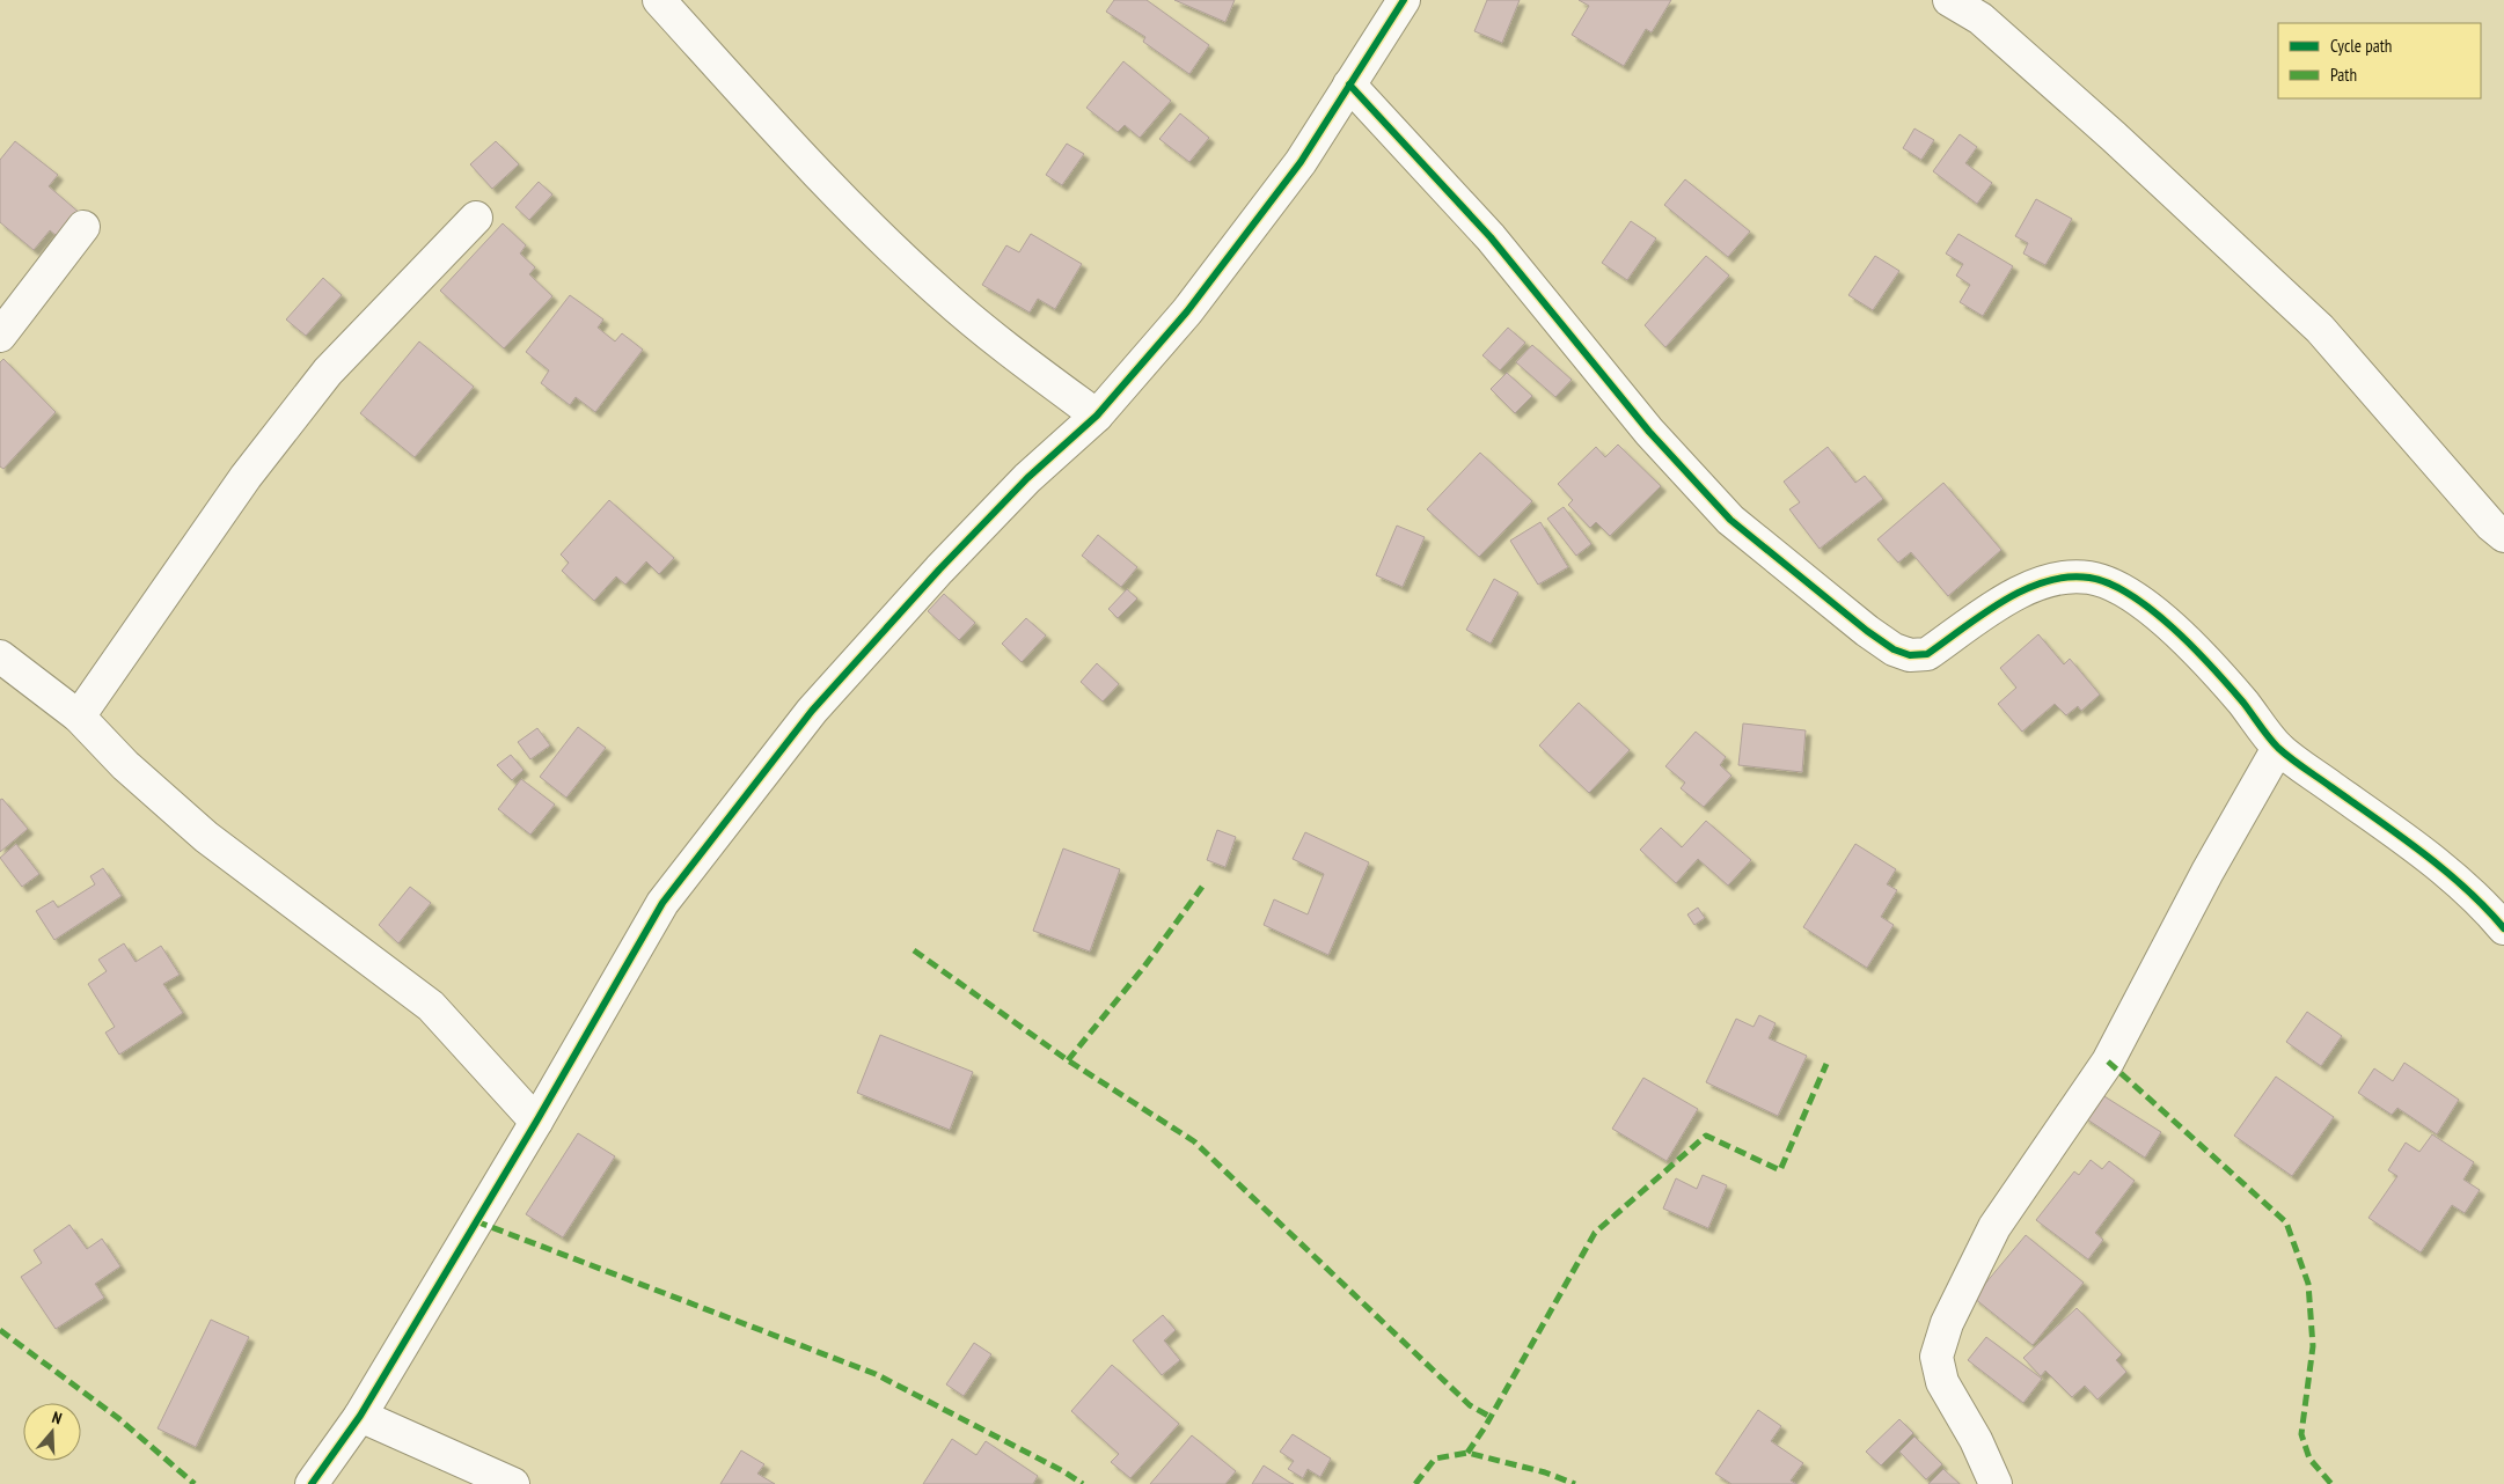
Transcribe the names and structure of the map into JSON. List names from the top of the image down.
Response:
{
  "legend": ["Cycle path", "Path"],
  "north": "top"
}
